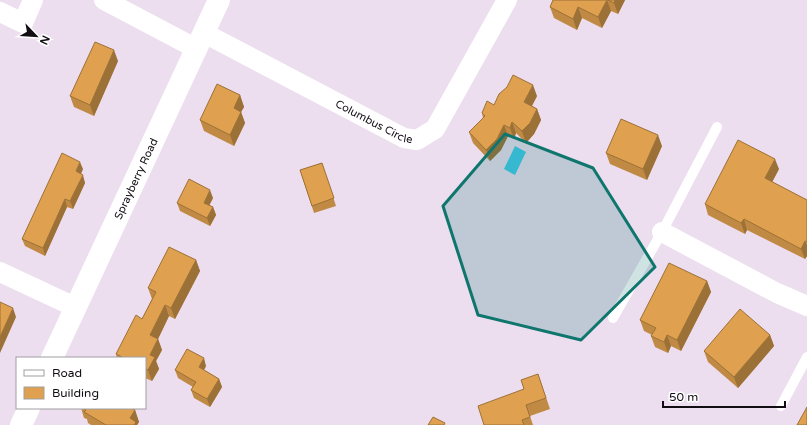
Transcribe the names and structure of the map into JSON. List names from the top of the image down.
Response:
{
  "streets": {
    "street": ["Columbus Circle", "Sprayberry Road"]
  },
  "crossings": [
    ["Columbus Circle", "Sprayberry Road"]
  ],
  "legend": ["Road", "Building"],
  "scale_bar": "50 m",
  "north": "bottom right"
}
